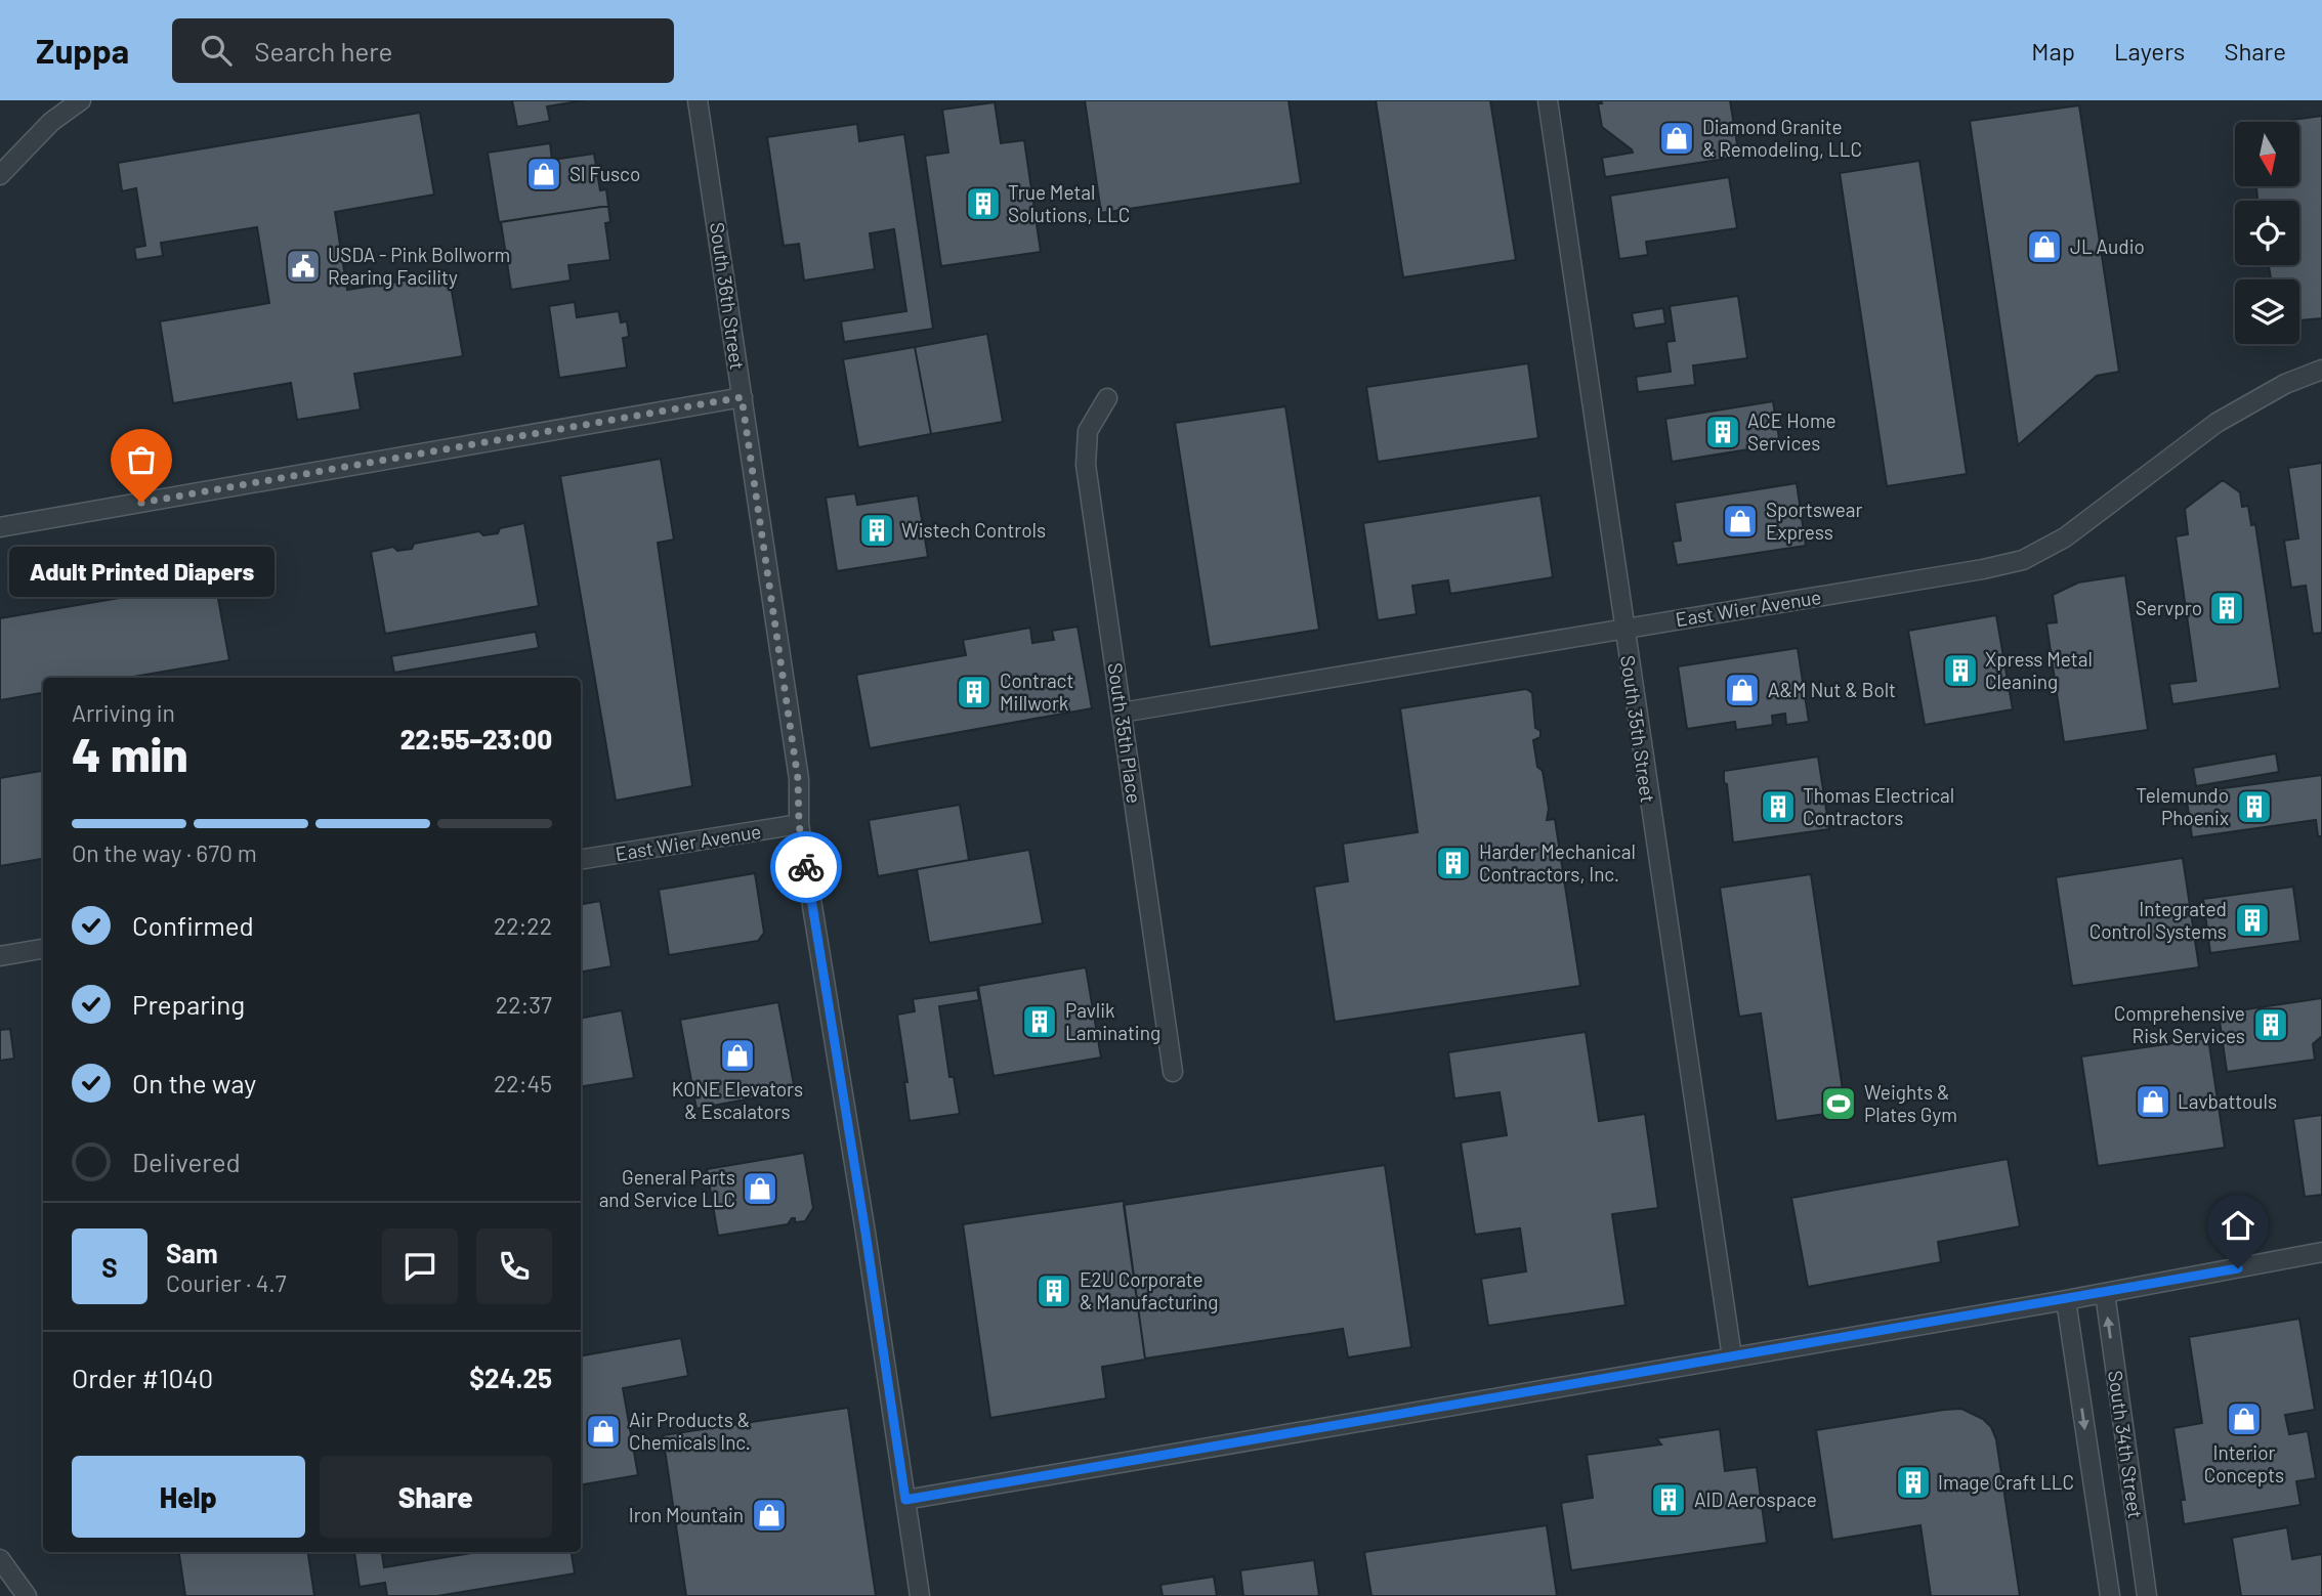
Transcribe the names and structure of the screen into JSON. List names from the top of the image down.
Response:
{
  "streets": {
    "street": [
      "South 36th Street",
      "East Wier Avenue",
      "South 35th Street",
      "South 35th Place",
      "South 34th Street"
    ]
  },
  "crossings": [
    ["South 36th Street", "East Wier Avenue"],
    ["East Wier Avenue", "South 35th Street"],
    ["East Wier Avenue", "South 35th Place"]
  ],
  "places": {
    "shop": [
      "Diamond Granite & Remodeling, LLC",
      "Sl Fusco",
      "JL Audio",
      "Sportswear Express",
      "A&M Nut & Bolt",
      "KONE Elevators & Escalators",
      "Lavbattouls",
      "General Parts and Service LLC",
      "Interior Concepts",
      "Air Products & Chemicals Inc.",
      "Iron Mountain"
    ],
    "building": [
      "True Metal Solutions, LLC",
      "ACE Home Services",
      "Wistech Controls",
      "Servpro",
      "Xpress Metal Cleaning",
      "Contract Millwork",
      "Thomas Electrical Contractors",
      "Telemundo Phoenix",
      "Harder Mechanical Contractors, Inc.",
      "Integrated Control Systems",
      "Pavlik Laminating",
      "Comprehensive Risk Services",
      "E2U Corporate & Manufacturing",
      "Image Craft LLC",
      "AID Aerospace"
    ],
    "public building": ["USDA - Pink Bollworm Rearing Facility"],
    "other": ["Adult Printed Diapers"],
    "sports": ["Weights & Plates Gym"]
  },
  "north": "bottom",
  "page": {
    "header": "Zuppa",
    "search": "Search here",
    "nav": ["Map", "Layers", "Share"],
    "bubble": "Adult Printed Diapers",
    "heading": ["4 min", "Arriving in", "22:55–23:00"],
    "panel": [
      "Sam",
      "Courier · 4.7",
      "Order #1040",
      "$24.25"
    ],
    "bar": "On the way · 670 m",
    "list": [
      ["Confirmed", "22:22"],
      ["Preparing", "22:37"],
      ["On the way", "22:45"],
      "Delivered"
    ],
    "round": "S",
    "buttons": ["Help", "Share"]
  }
}
